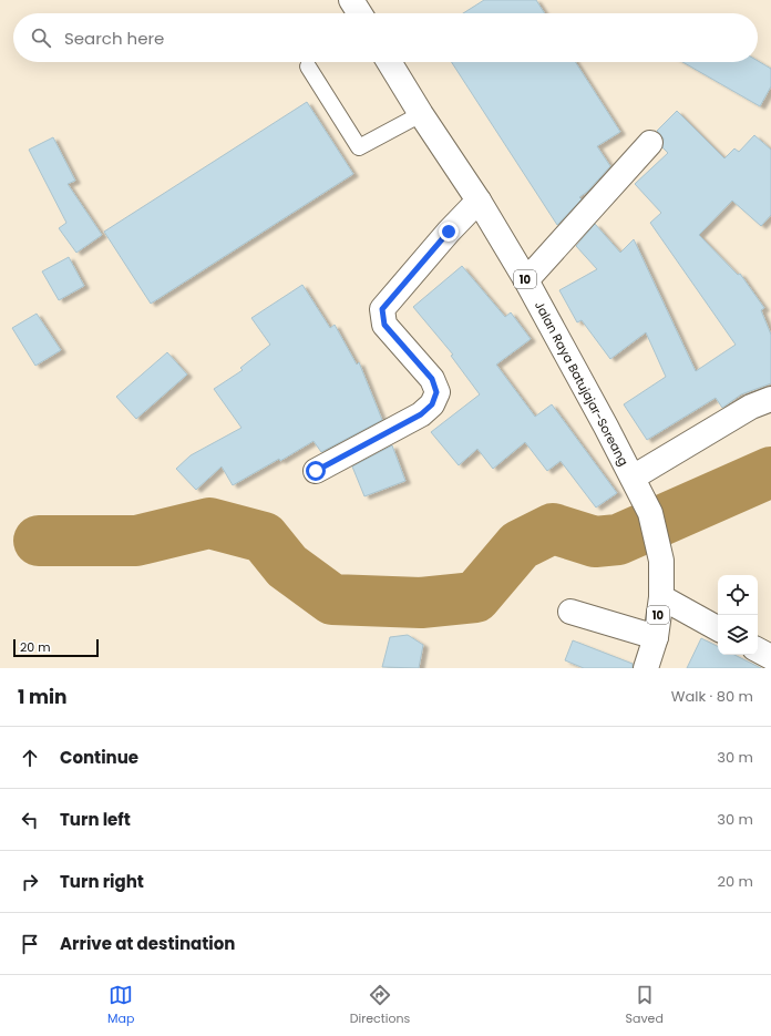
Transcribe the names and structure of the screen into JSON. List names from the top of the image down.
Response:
{
  "streets": {
    "main road": ["10", "Jalan Raya Batujajar-Soreang"]
  },
  "scale_bar": "20 m",
  "page": {
    "search": "Search here",
    "scale": "20 m",
    "heading": ["1 min", "Walk · 80 m"],
    "list": [
      ["Continue", "30 m"],
      ["Turn left", "30 m"],
      ["Turn right", "20 m"],
      "Arrive at destination"
    ],
    "nav": ["Map", "Directions", "Saved"]
  }
}
